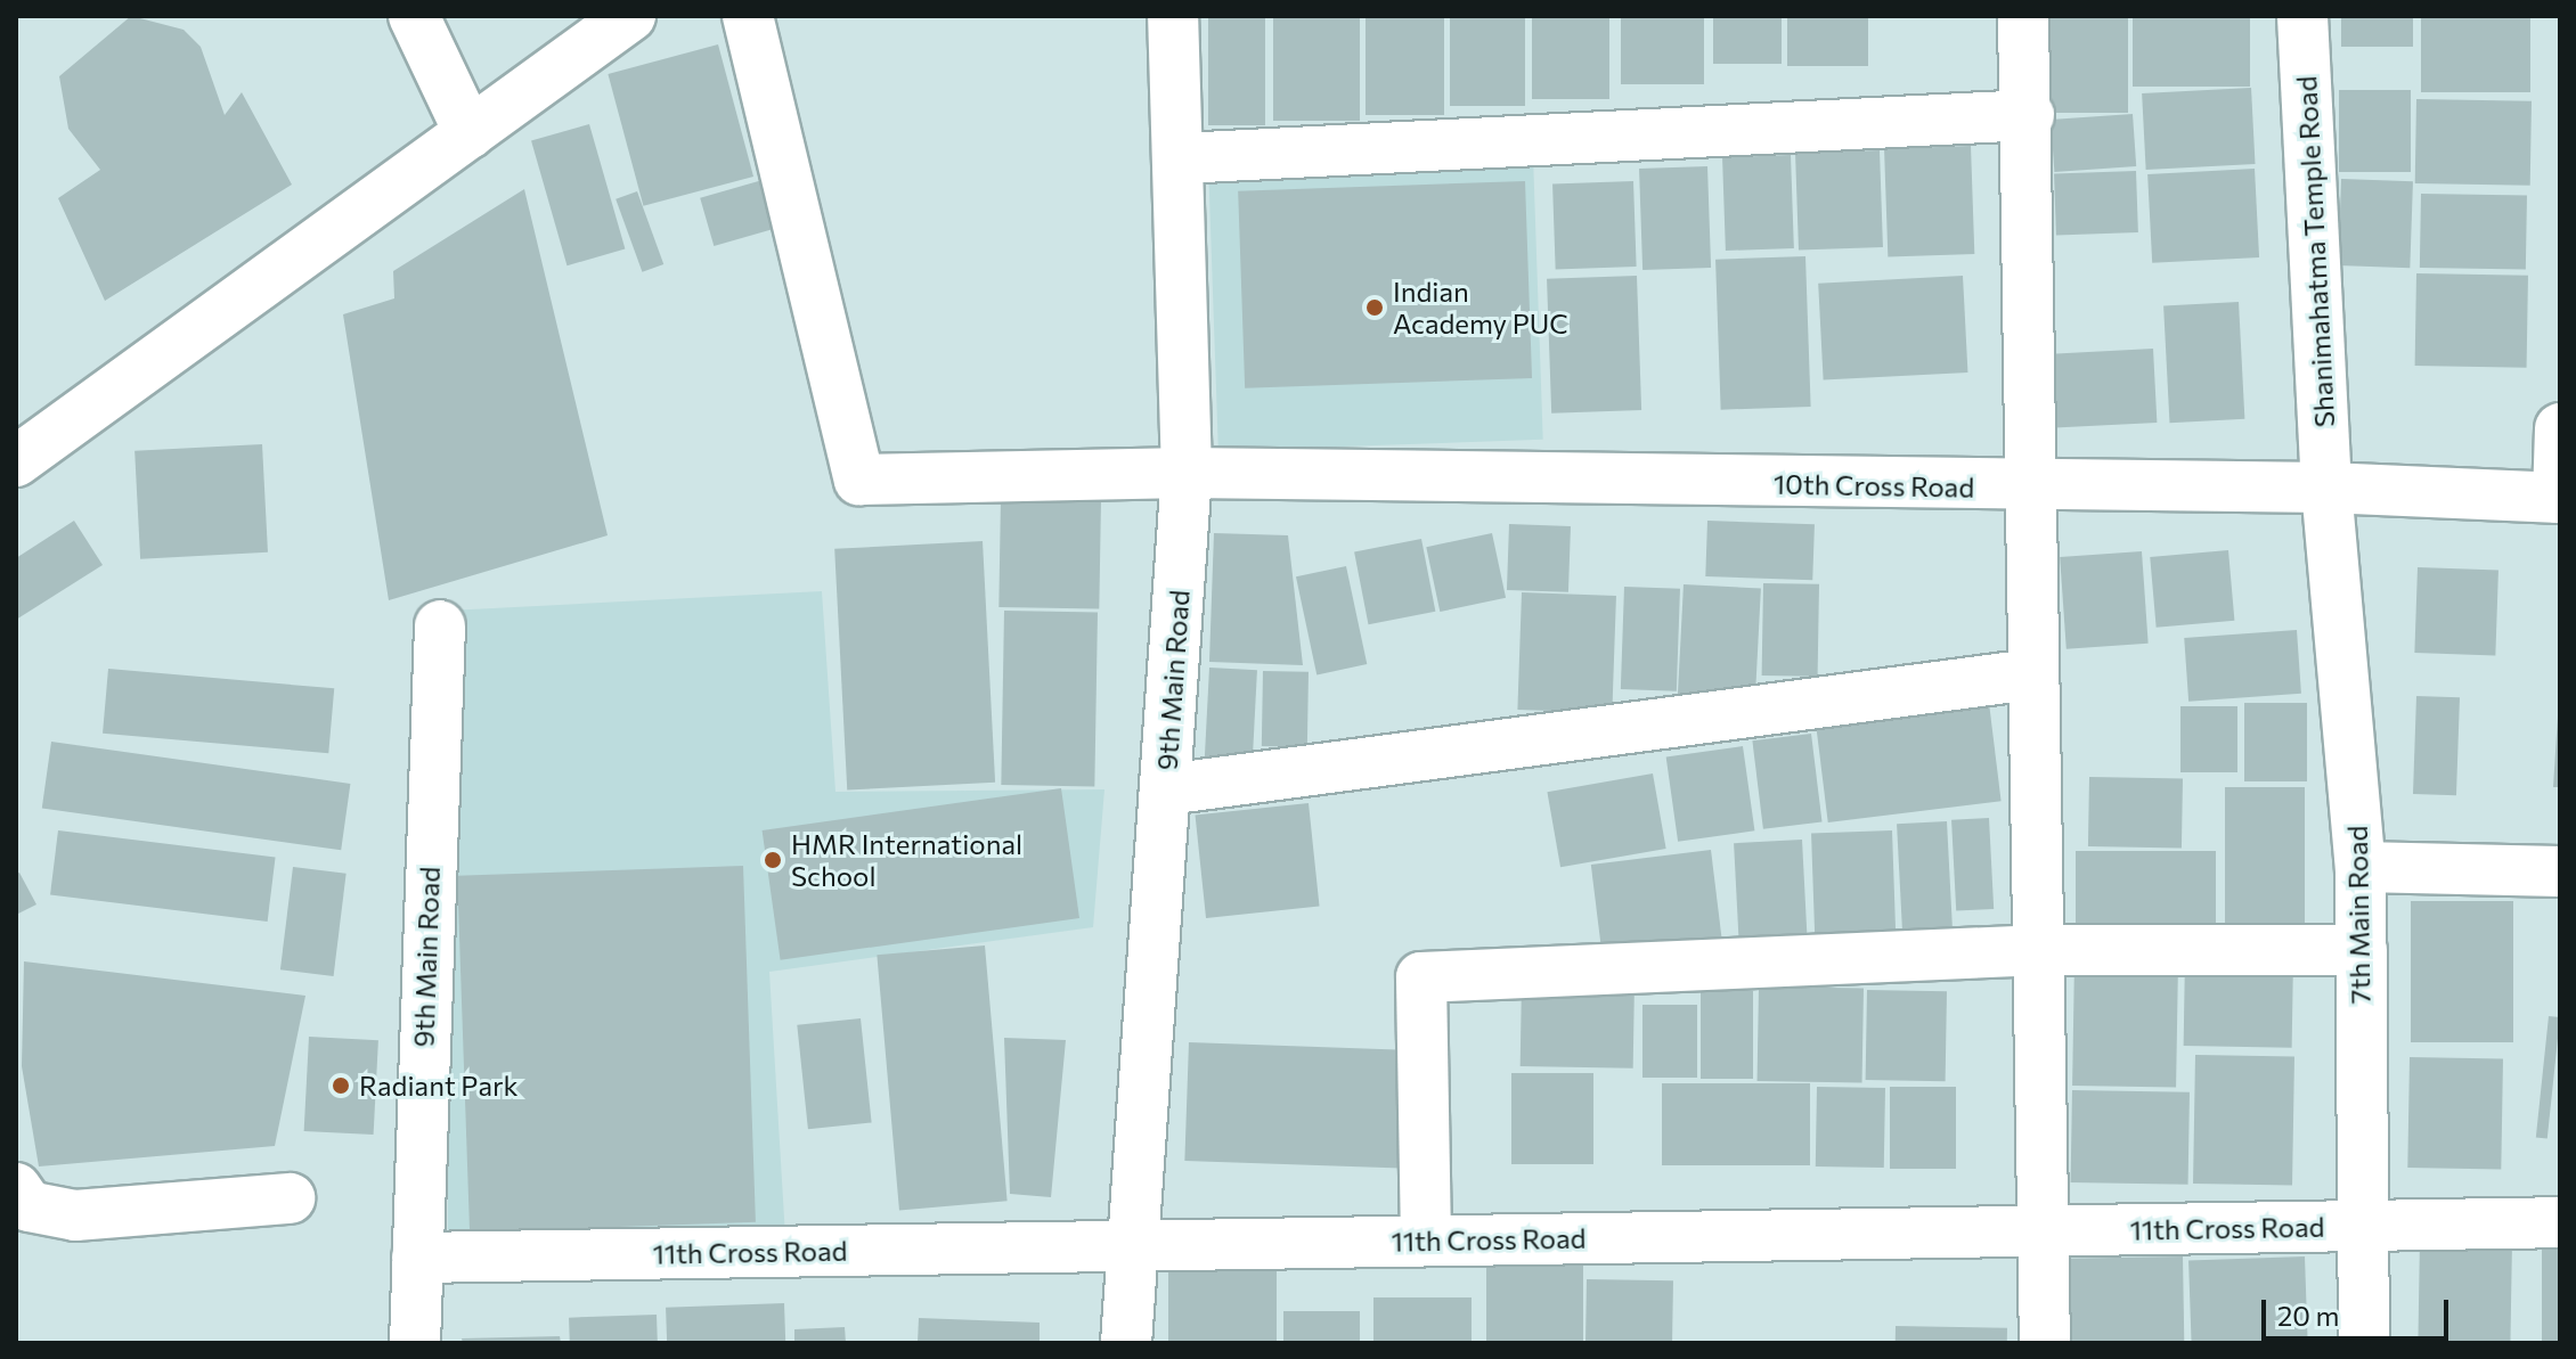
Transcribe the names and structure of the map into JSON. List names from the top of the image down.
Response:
{
  "streets": {
    "street": [
      "Shanimahatma Temple Road",
      "10th Cross Road",
      "9th Main Road",
      "7th Main Road",
      "11th Cross Road"
    ]
  },
  "crossings": [
    ["Shanimahatma Temple Road", "10th Cross Road"],
    ["Shanimahatma Temple Road", "7th Main Road"],
    ["10th Cross Road", "9th Main Road"],
    ["10th Cross Road", "7th Main Road"],
    ["9th Main Road", "11th Cross Road"],
    ["7th Main Road", "11th Cross Road"]
  ],
  "places": ["Indian Academy PUC", "HMR International School", "Radiant Park"],
  "scale_bar": "20 m"
}
